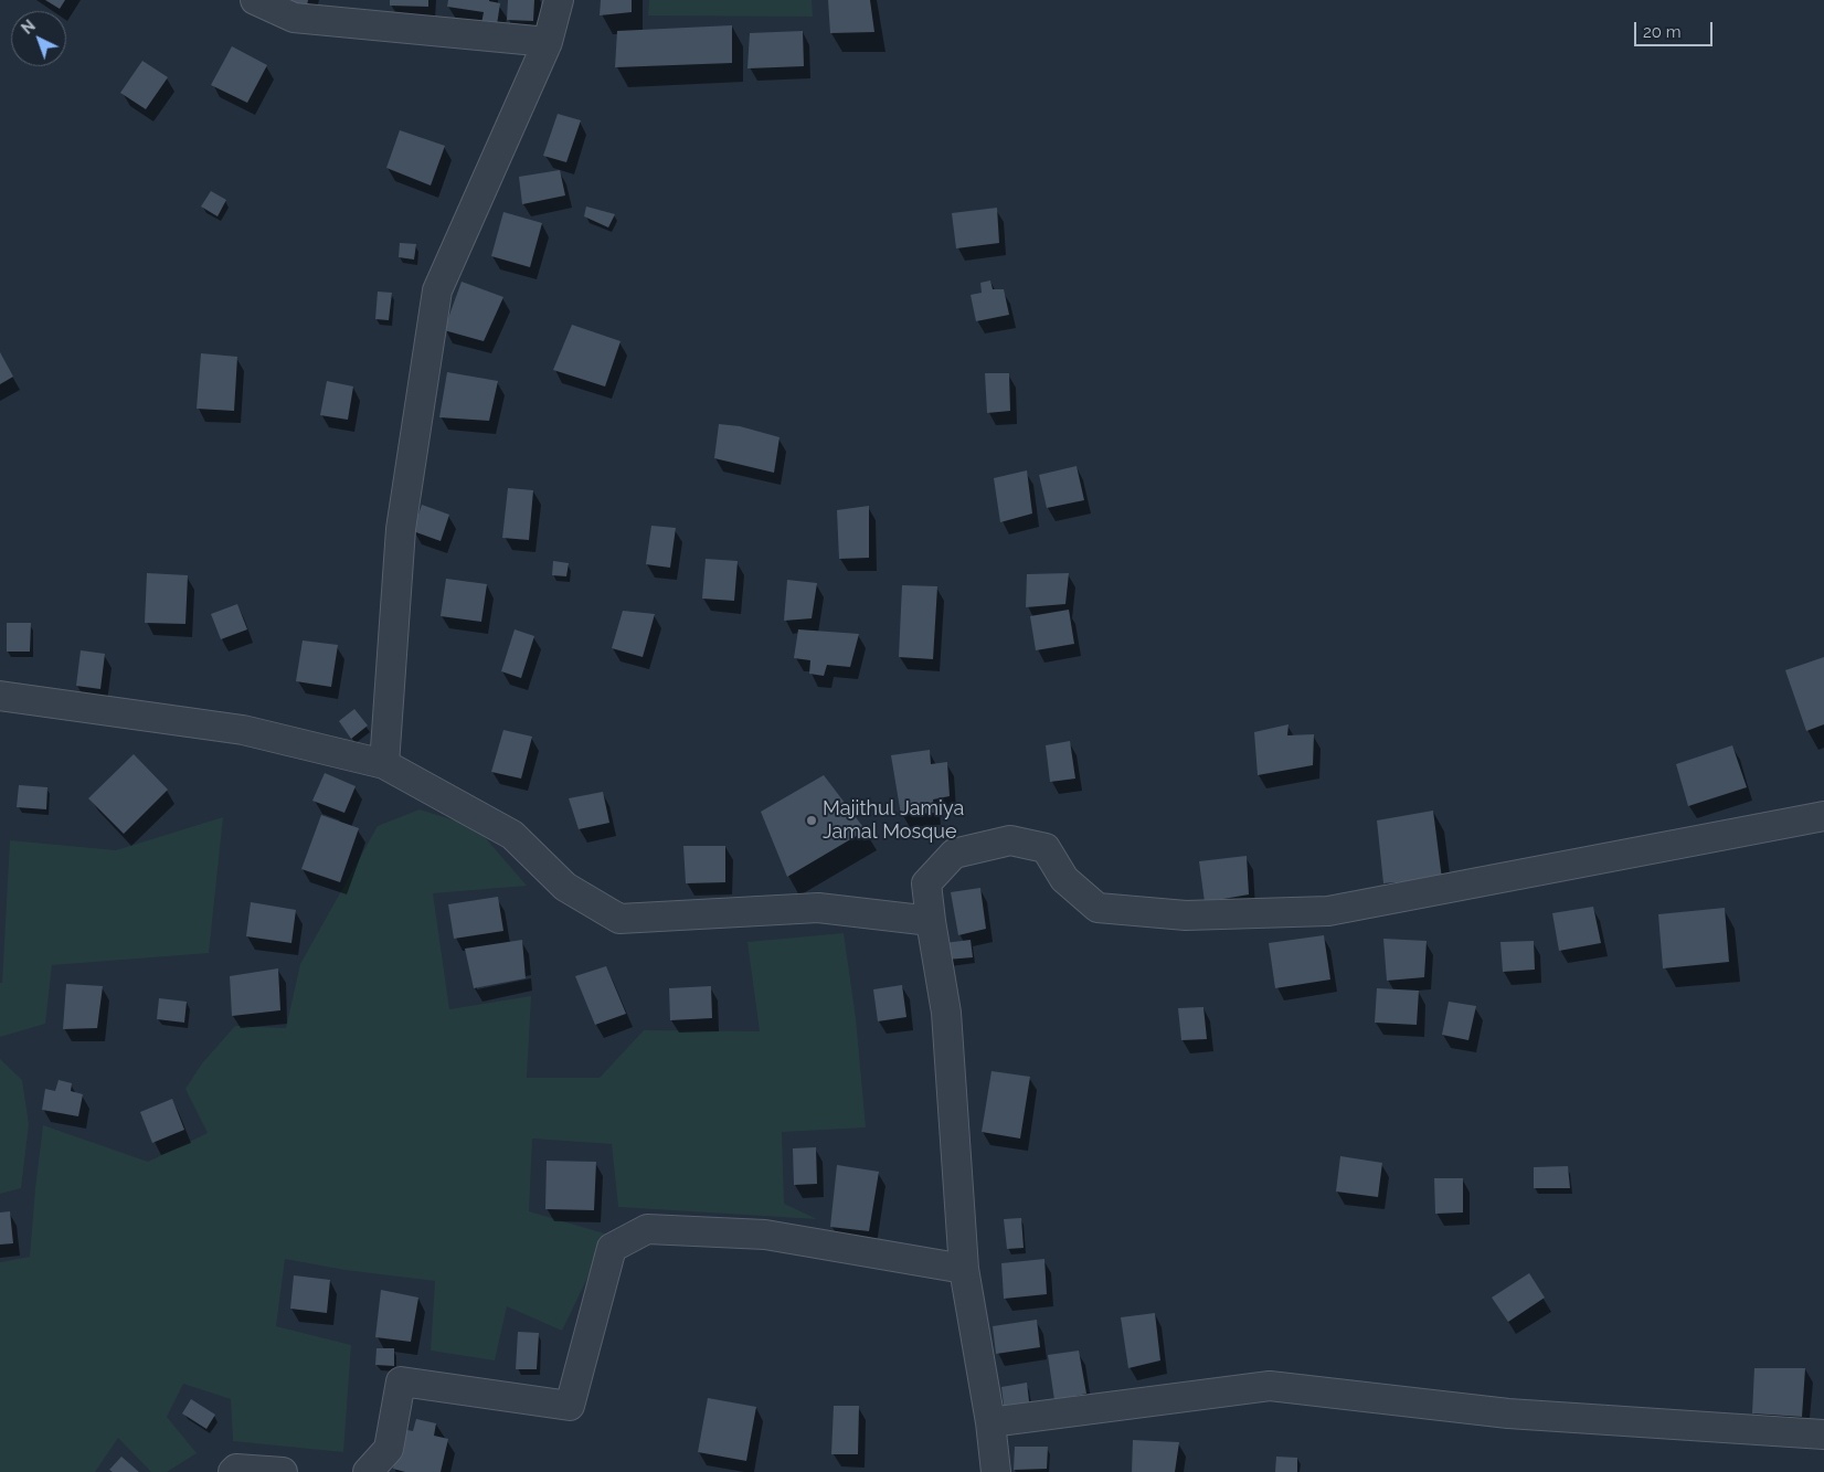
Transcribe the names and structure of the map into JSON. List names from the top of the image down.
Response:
{
  "places": ["Majithul Jamiya Jamal Mosque"],
  "scale_bar": "20 m",
  "north": "top left"
}
